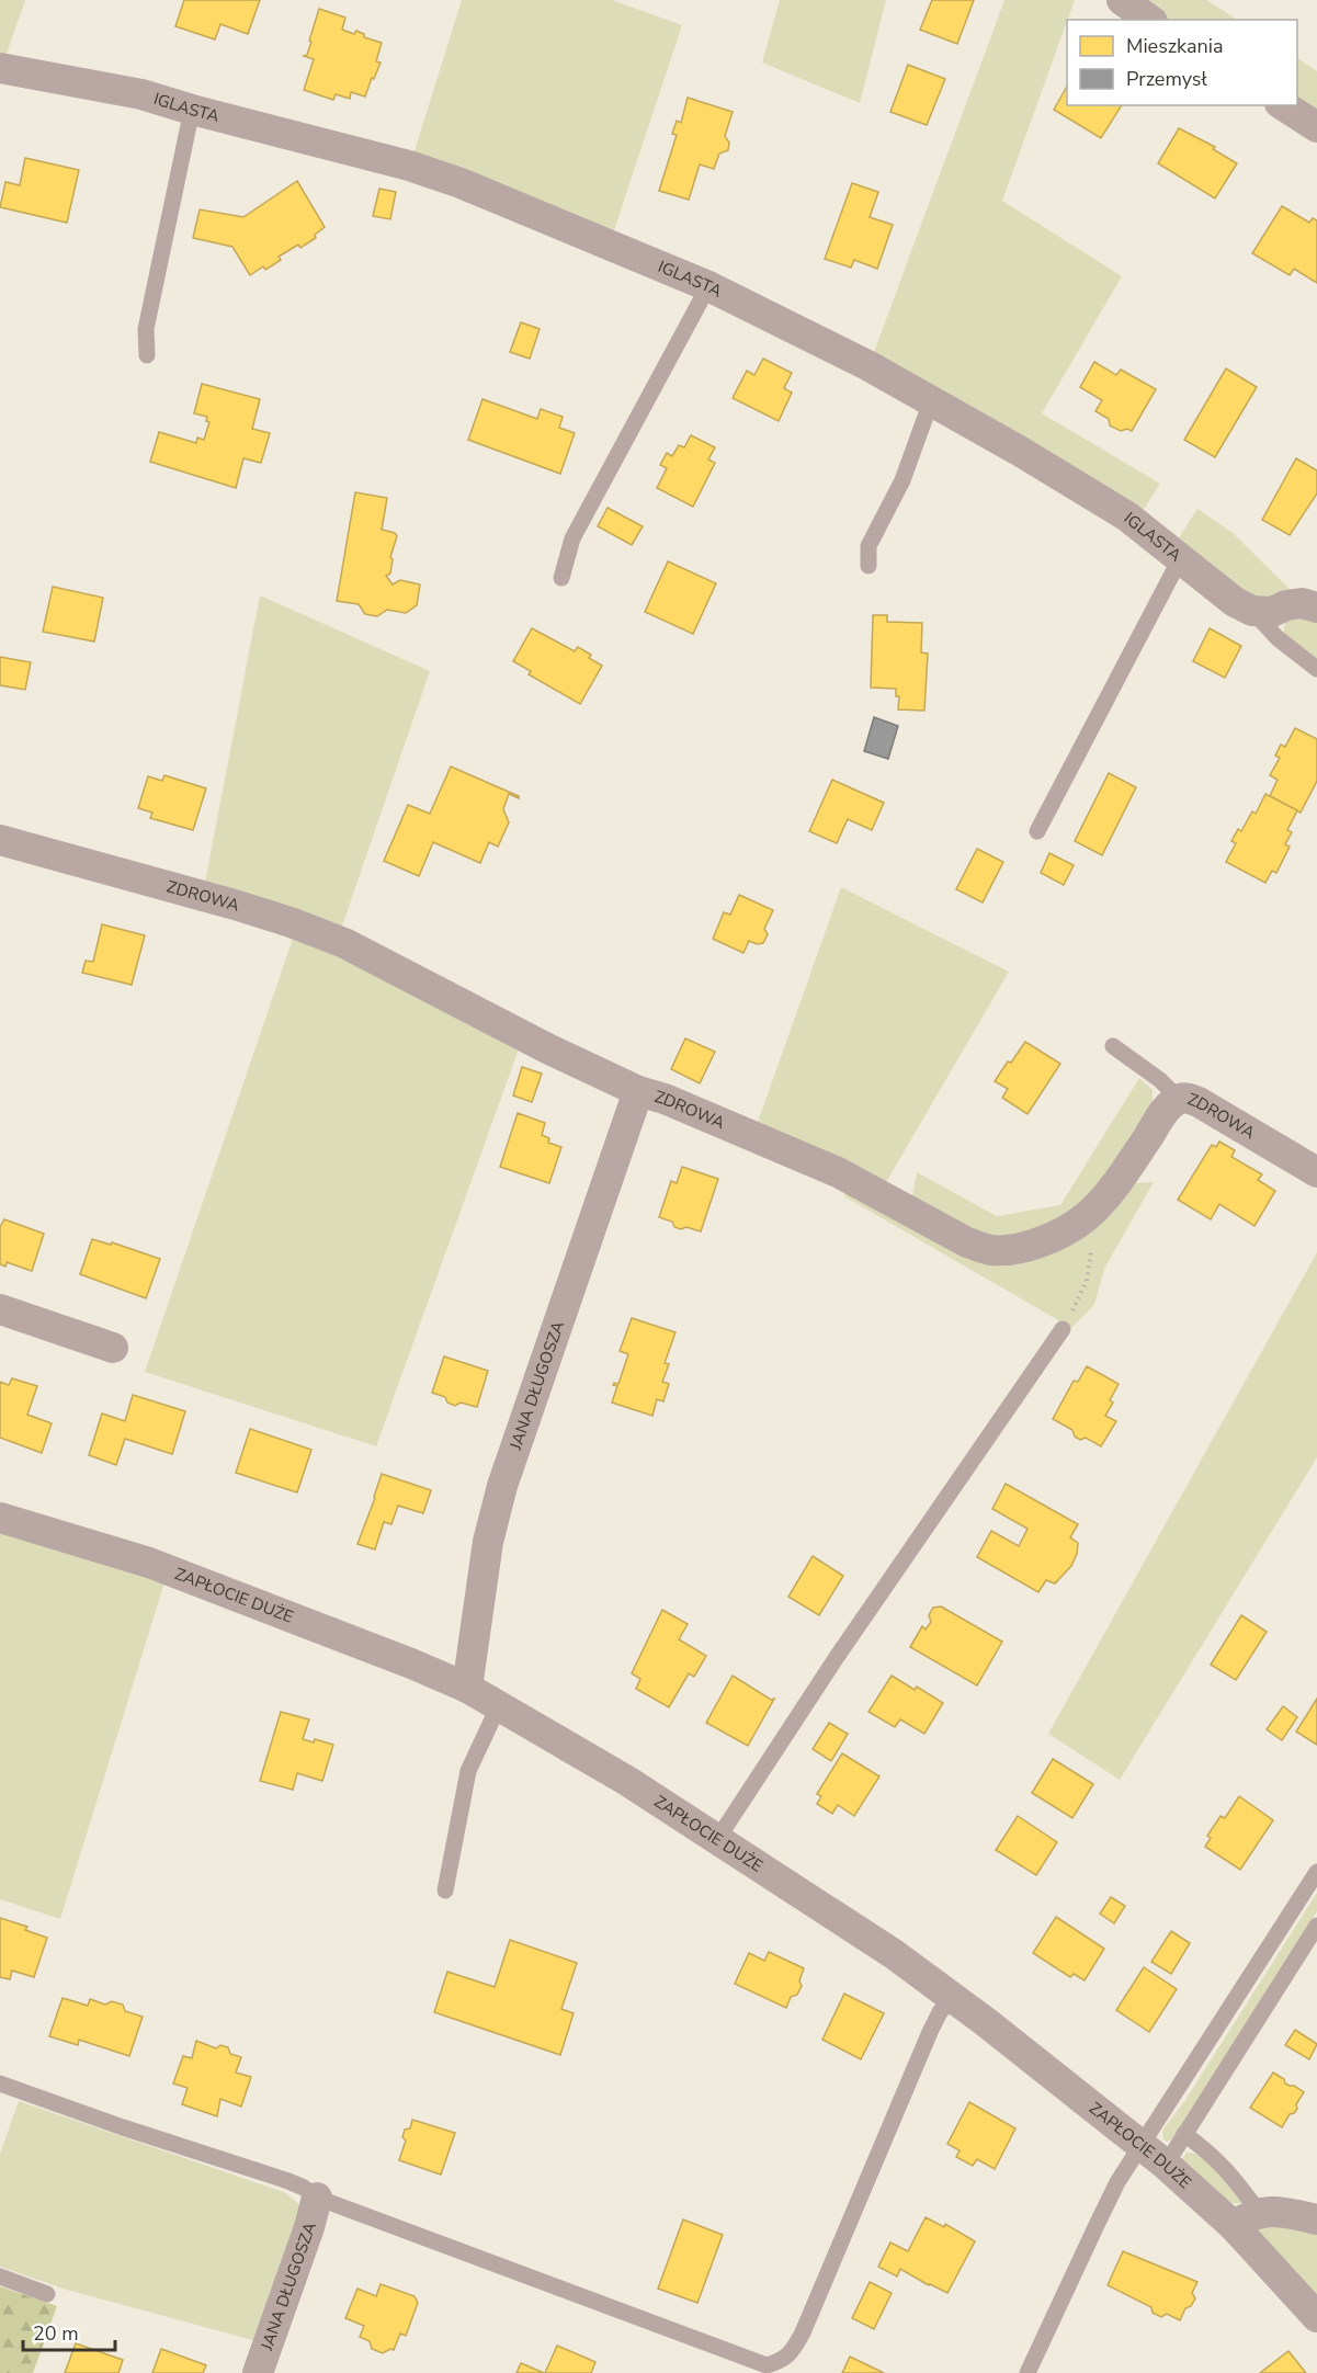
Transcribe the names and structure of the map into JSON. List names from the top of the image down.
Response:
{
  "streets": {
    "street": [
      "IGLASTA",
      "ZDROWA",
      "JANA DŁUGOSZA",
      "ZAPŁOCIE DUŻE"
    ]
  },
  "crossings": [
    ["ZDROWA", "JANA DŁUGOSZA"],
    ["JANA DŁUGOSZA", "ZAPŁOCIE DUŻE"]
  ],
  "legend": ["Mieszkania", "Przemysł"],
  "scale_bar": "20 m"
}
